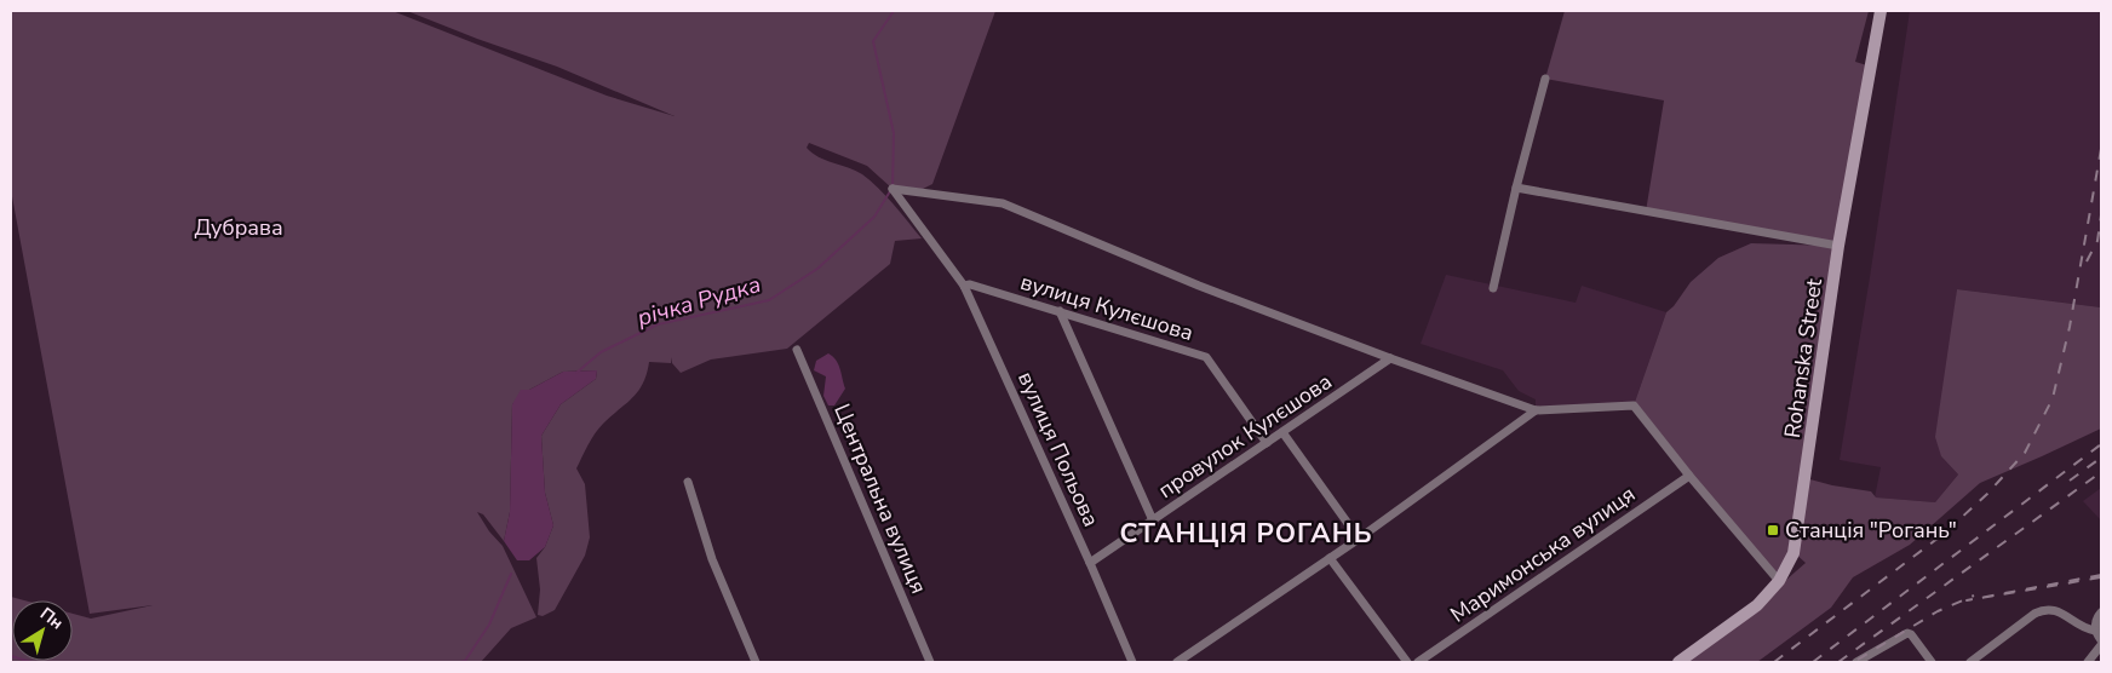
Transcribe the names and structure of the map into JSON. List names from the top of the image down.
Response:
{
  "streets": {
    "main road": ["Rohanska Street"],
    "street": [
      "вулиця Кулєшова",
      "провулок Кулєшова",
      "вулиця Польова",
      "Центральна вулиця",
      "Маримонська вулиця"
    ]
  },
  "crossings": [
    ["вулиця Кулєшова", "провулок Кулєшова"],
    ["вулиця Кулєшова", "вулиця Польова"],
    ["провулок Кулєшова", "вулиця Польова"]
  ],
  "districts": ["СТАНЦІЯ РОГАНЬ"],
  "water": ["річка Рудка"],
  "parks": ["Дубрава"],
  "places": {
    "transit": ["Станція \"Рогань\""]
  },
  "north": "top right"
}
